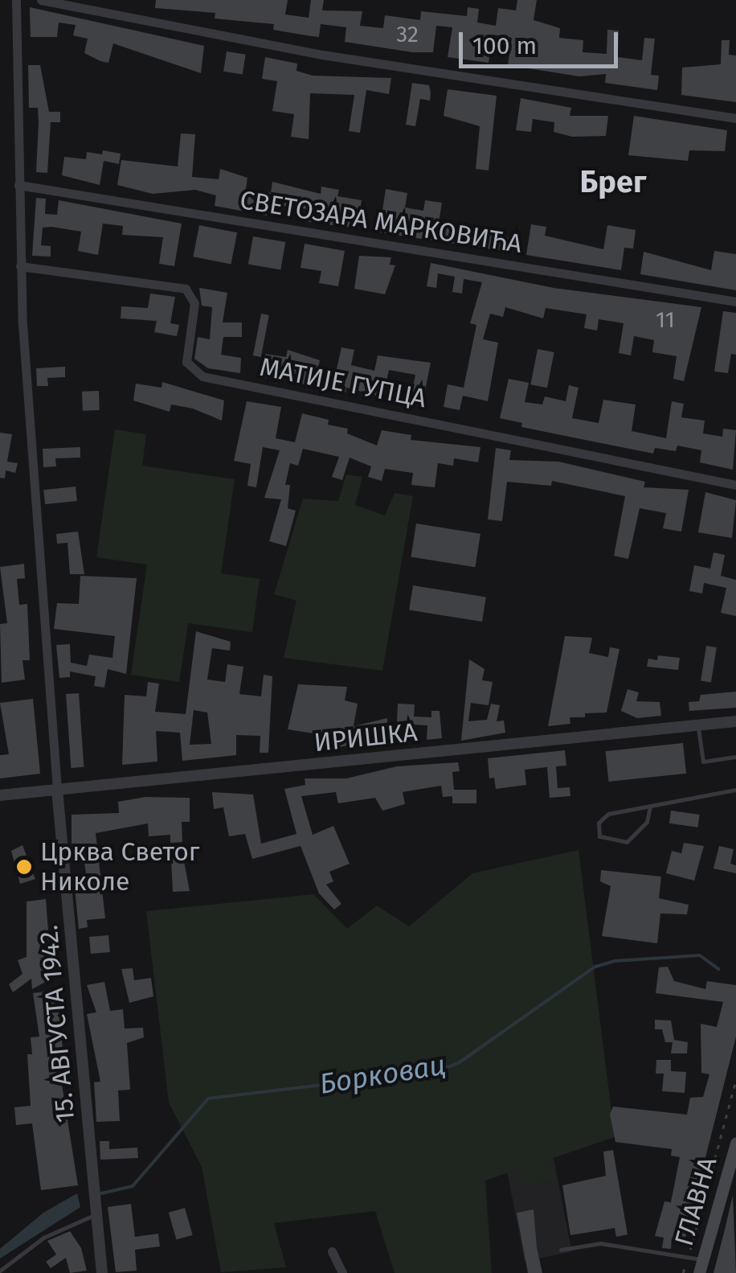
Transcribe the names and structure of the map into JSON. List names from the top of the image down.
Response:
{
  "streets": {
    "main road": ["ГЛАВНА"],
    "street": [
      "СВЕТОЗАРА МАРКОВИЋА",
      "МАТИЈЕ ГУПЦА",
      "ИРИШКА",
      "15. АВГУСТА 1942."
    ]
  },
  "crossings": [
    ["СВЕТОЗАРА МАРКОВИЋА", "15. АВГУСТА 1942."],
    ["МАТИЈЕ ГУПЦА", "15. АВГУСТА 1942."],
    ["ИРИШКА", "15. АВГУСТА 1942."]
  ],
  "districts": ["Брег"],
  "water": ["Борковац"],
  "places": ["Црква Светог Николе"],
  "house_numbers": ["32", "11"],
  "scale_bar": "100 m"
}
